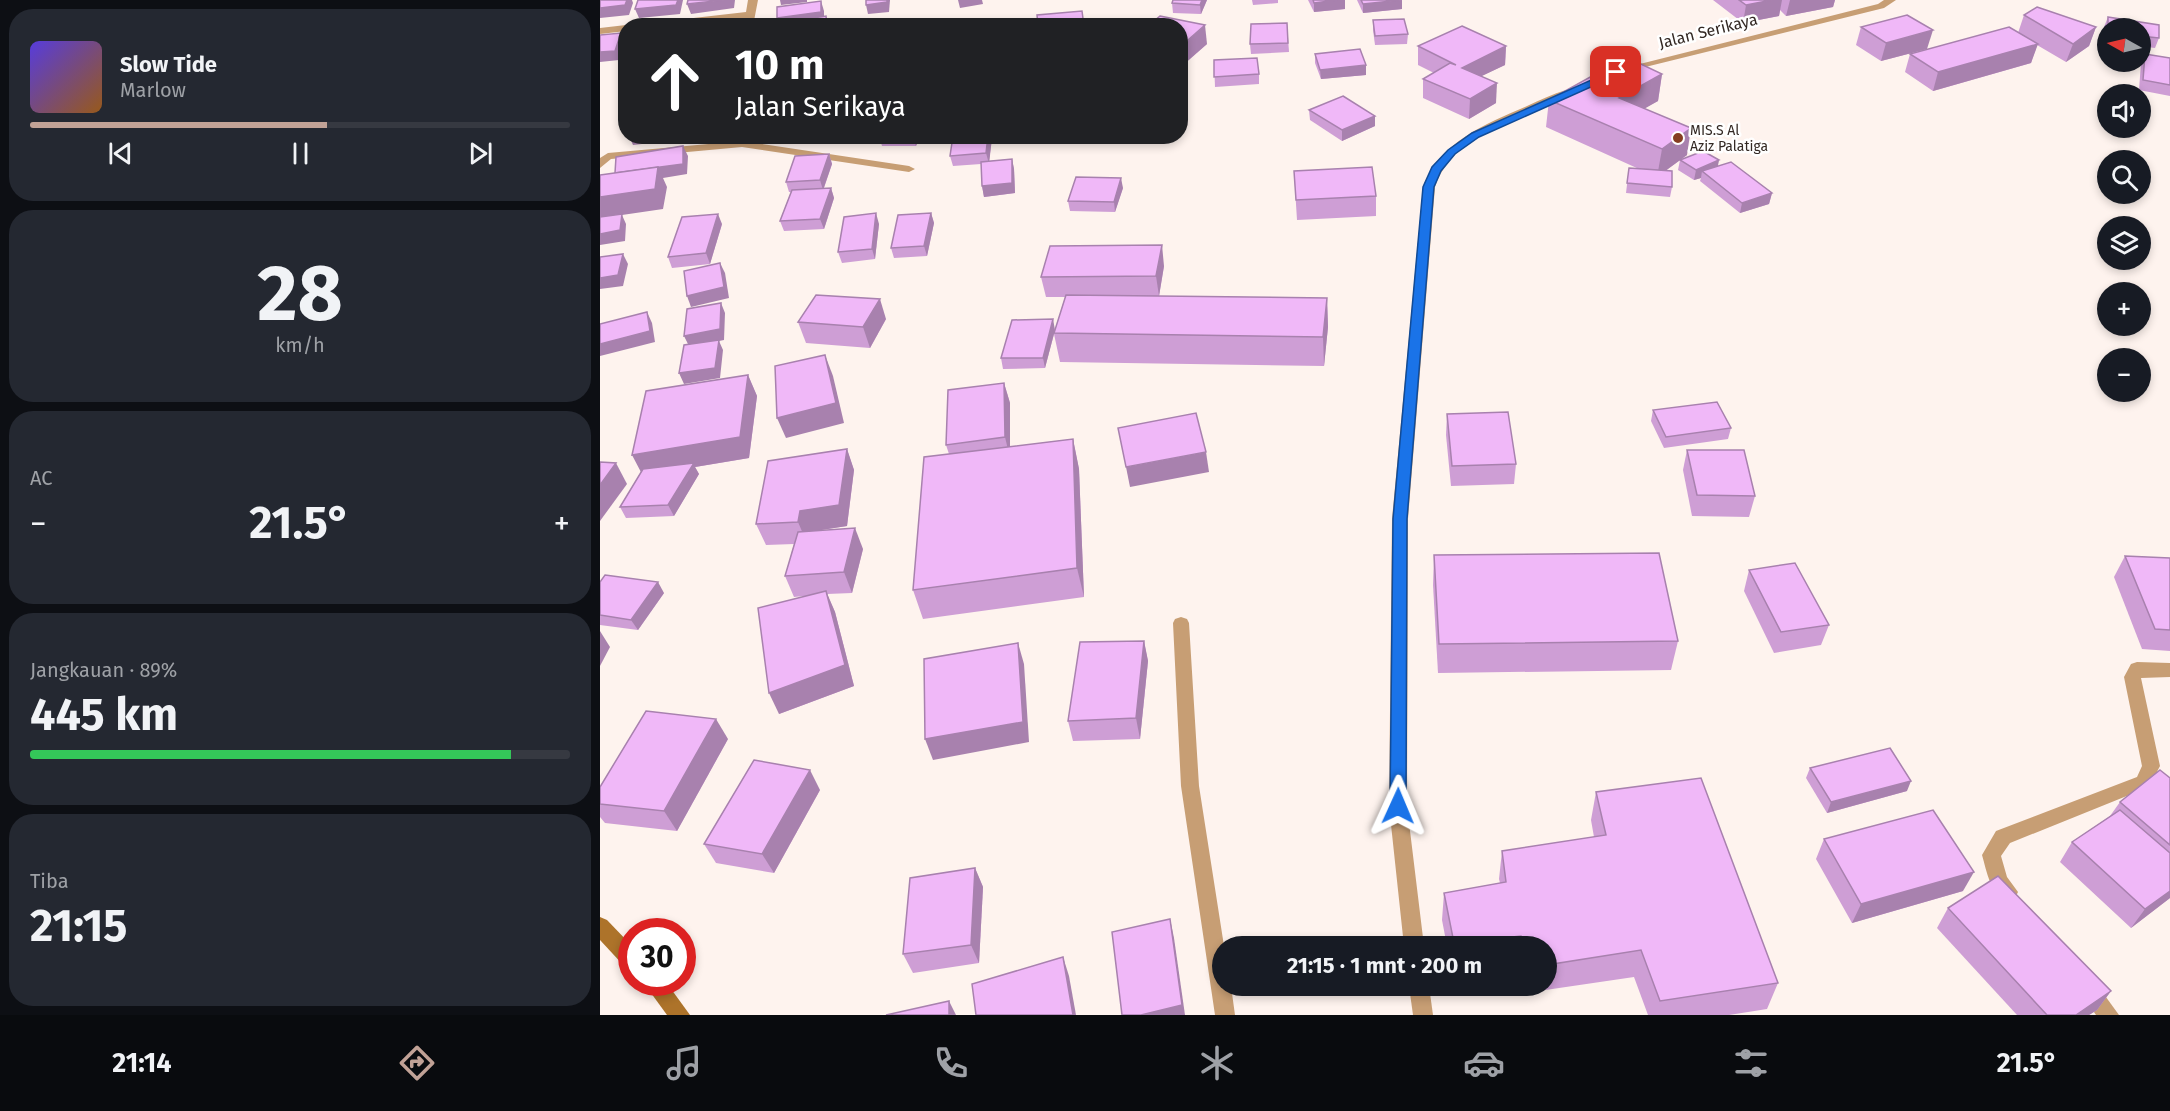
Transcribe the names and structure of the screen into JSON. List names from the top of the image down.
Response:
{
  "streets": {
    "street": ["Jalan Serikaya"]
  },
  "places": ["MIS.S Al Aziz Palatiga"],
  "north": "left",
  "page": {
    "map_buttons": ["+", "−"],
    "turn": ["10 m", "Jalan Serikaya"],
    "song": ["Slow Tide", "Marlow"],
    "tile": [
      ["28", "km/h"],
      "AC",
      ["Jangkauan · 89%", "445 km"],
      ["Tiba", "21:15"]
    ],
    "heat": ["−", "21.5°", "+"],
    "limit": "30",
    "trip": "21:15 · 1 mnt · 200 m",
    "tabs": ["21:14", "21.5°"]
  }
}
